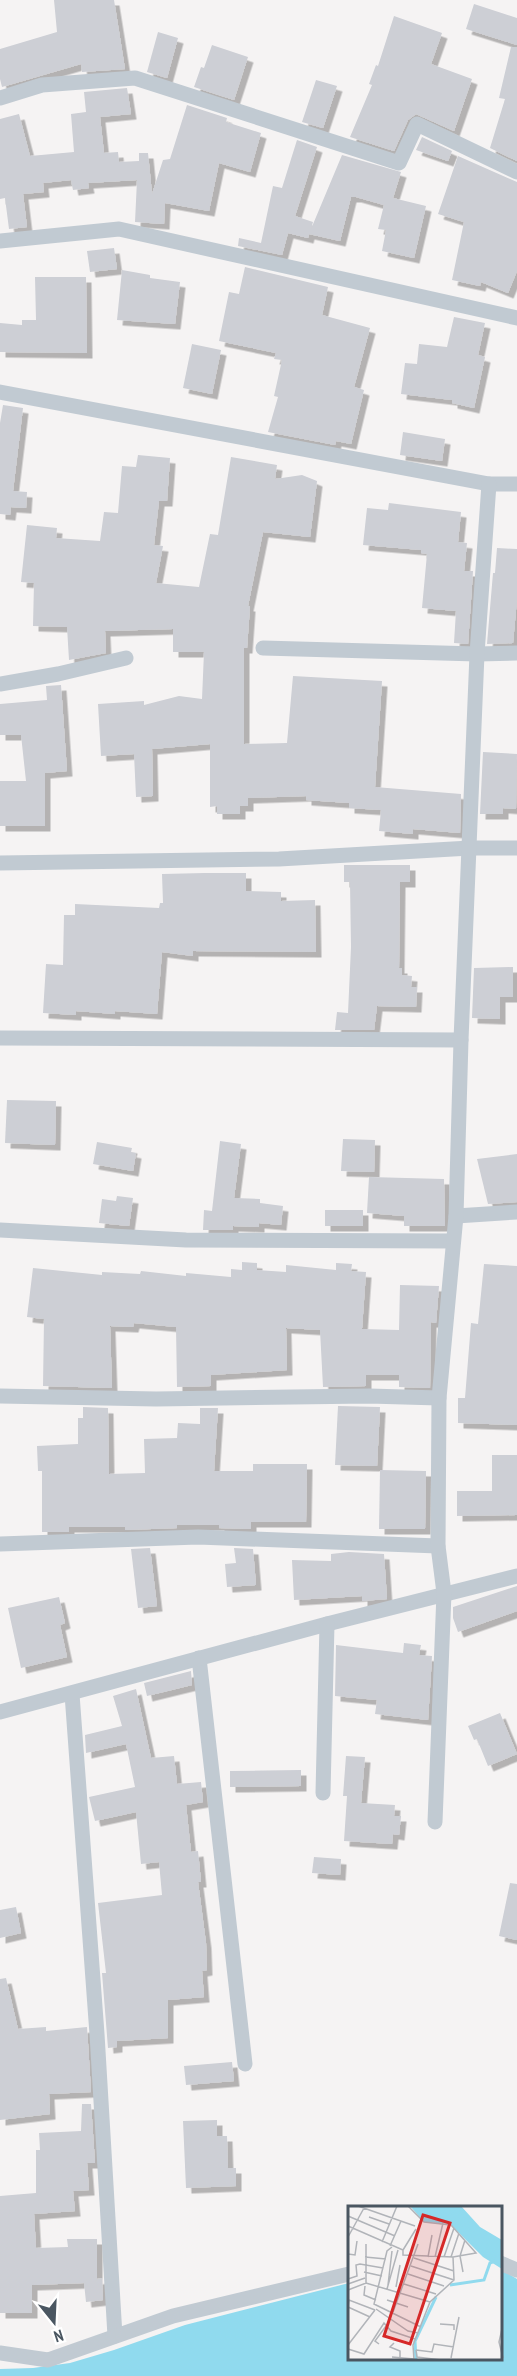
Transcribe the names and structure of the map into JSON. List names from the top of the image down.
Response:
{
  "north": "bottom"
}
